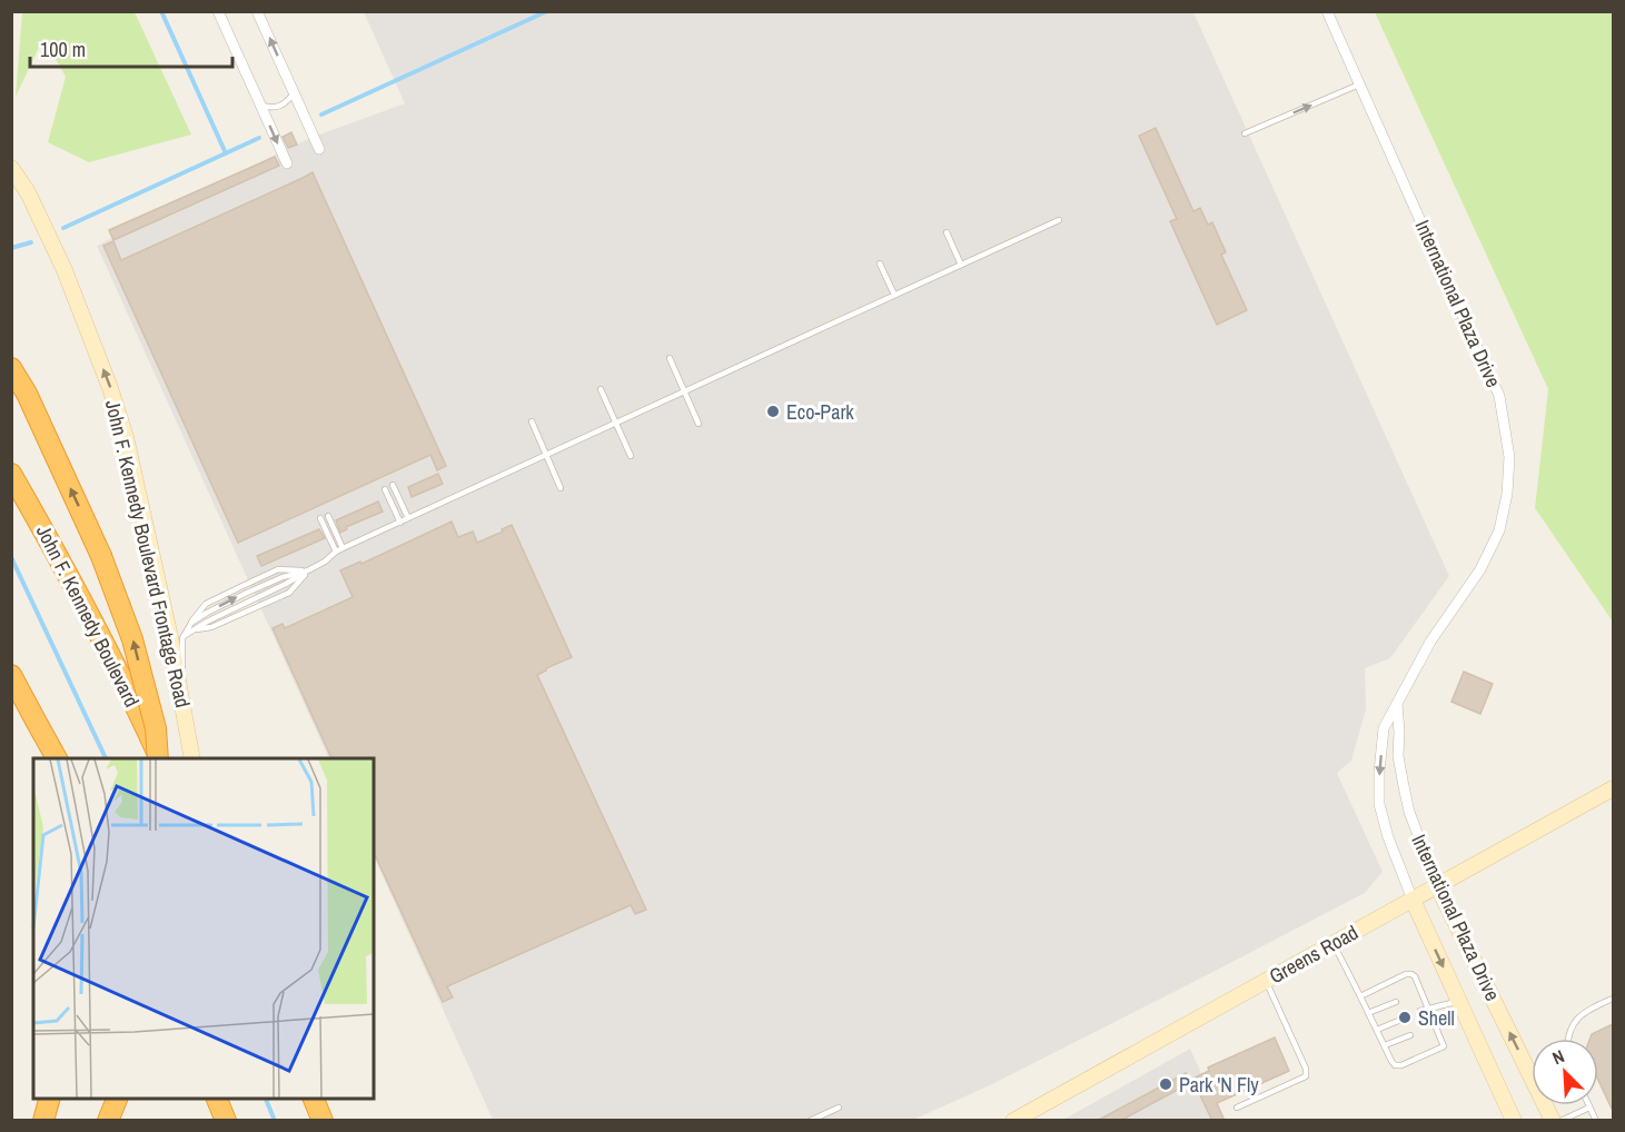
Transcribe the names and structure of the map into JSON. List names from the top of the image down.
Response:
{
  "streets": {
    "highway": ["John F. Kennedy Boulevard"],
    "street": ["International Plaza Drive", "John F. Kennedy Boulevard Frontage Road", "Greens Road"]
  },
  "crossings": [
    ["International Plaza Drive", "Greens Road"]
  ],
  "one_way": ["John F. Kennedy Boulevard Frontage Road"],
  "places": ["Eco-Park", "Shell", "Park 'N Fly"],
  "scale_bar": "100 m",
  "north": "top left"
}
